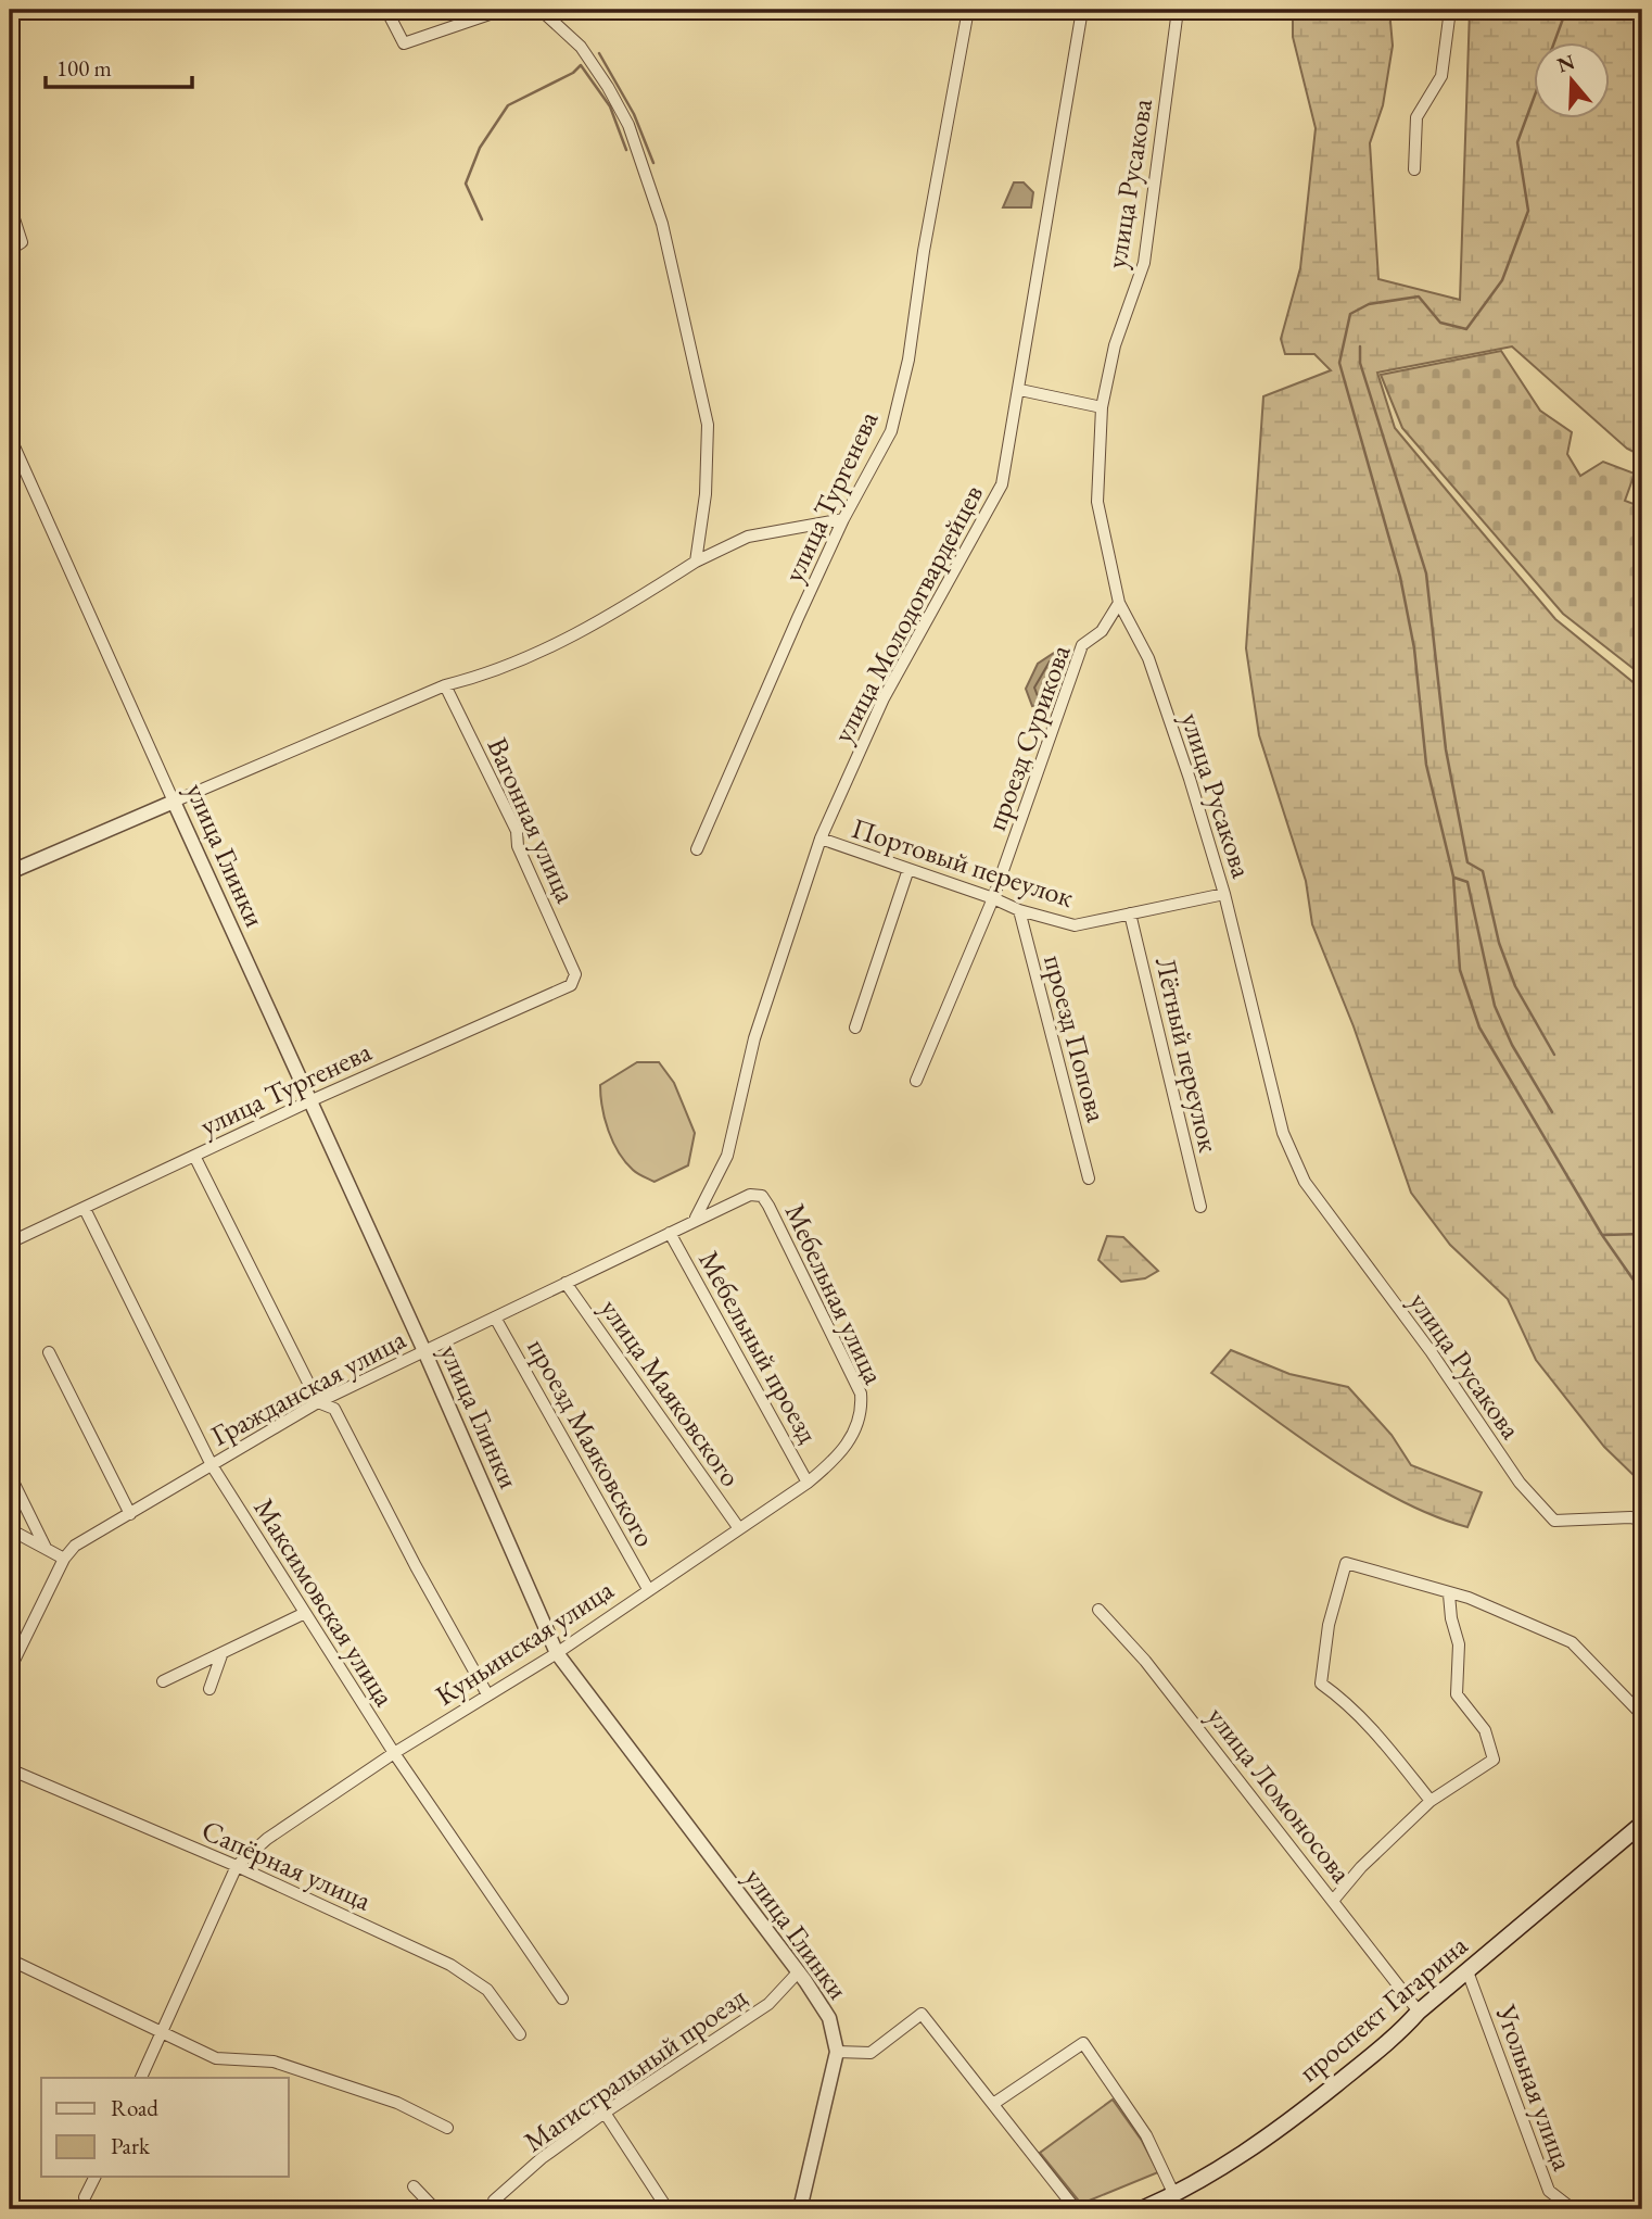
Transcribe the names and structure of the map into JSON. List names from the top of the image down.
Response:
{
  "streets": {
    "main road": ["проспект Гагарина"],
    "street": [
      "улица Русакова",
      "улица Тургенева",
      "улица Молодогвардейцев",
      "проезд Сурикова",
      "Вагонная улица",
      "улица Глинки",
      "Портовый переулок",
      "проезд Попова",
      "Лётный переулок",
      "Мебельная улица",
      "Мебельный проезд",
      "Гражданская улица",
      "улица Маяковского",
      "проезд Маяковского",
      "Максимовская улица",
      "Куньинская улица",
      "улица Ломоносова",
      "Сапёрная улица",
      "Магистральный проезд",
      "Угольная улица"
    ]
  },
  "crossings": [
    ["улица Русакова", "проезд Сурикова"],
    ["улица Русакова", "Портовый переулок"],
    ["улица Тургенева", "Вагонная улица"],
    ["улица Тургенева", "улица Глинки"],
    ["улица Тургенева", "Максимовская улица"],
    ["улица Молодогвардейцев", "Портовый переулок"],
    ["улица Молодогвардейцев", "Гражданская улица"],
    ["проезд Сурикова", "Портовый переулок"],
    ["улица Глинки", "Гражданская улица"],
    ["улица Глинки", "Куньинская улица"],
    ["улица Глинки", "Магистральный проезд"],
    ["Портовый переулок", "проезд Попова"],
    ["Портовый переулок", "Лётный переулок"],
    ["Мебельная улица", "Гражданская улица"],
    ["Мебельная улица", "Куньинская улица"],
    ["Мебельный проезд", "Гражданская улица"],
    ["Мебельный проезд", "Куньинская улица"],
    ["Гражданская улица", "улица Маяковского"],
    ["Гражданская улица", "проезд Маяковского"],
    ["Гражданская улица", "Максимовская улица"],
    ["улица Маяковского", "Куньинская улица"],
    ["проезд Маяковского", "Куньинская улица"],
    ["Максимовская улица", "Куньинская улица"],
    ["Куньинская улица", "Сапёрная улица"],
    ["улица Ломоносова", "проспект Гагарина"],
    ["проспект Гагарина", "Угольная улица"]
  ],
  "legend": ["Road", "Park"],
  "scale_bar": "100 m",
  "north": "top"
}
